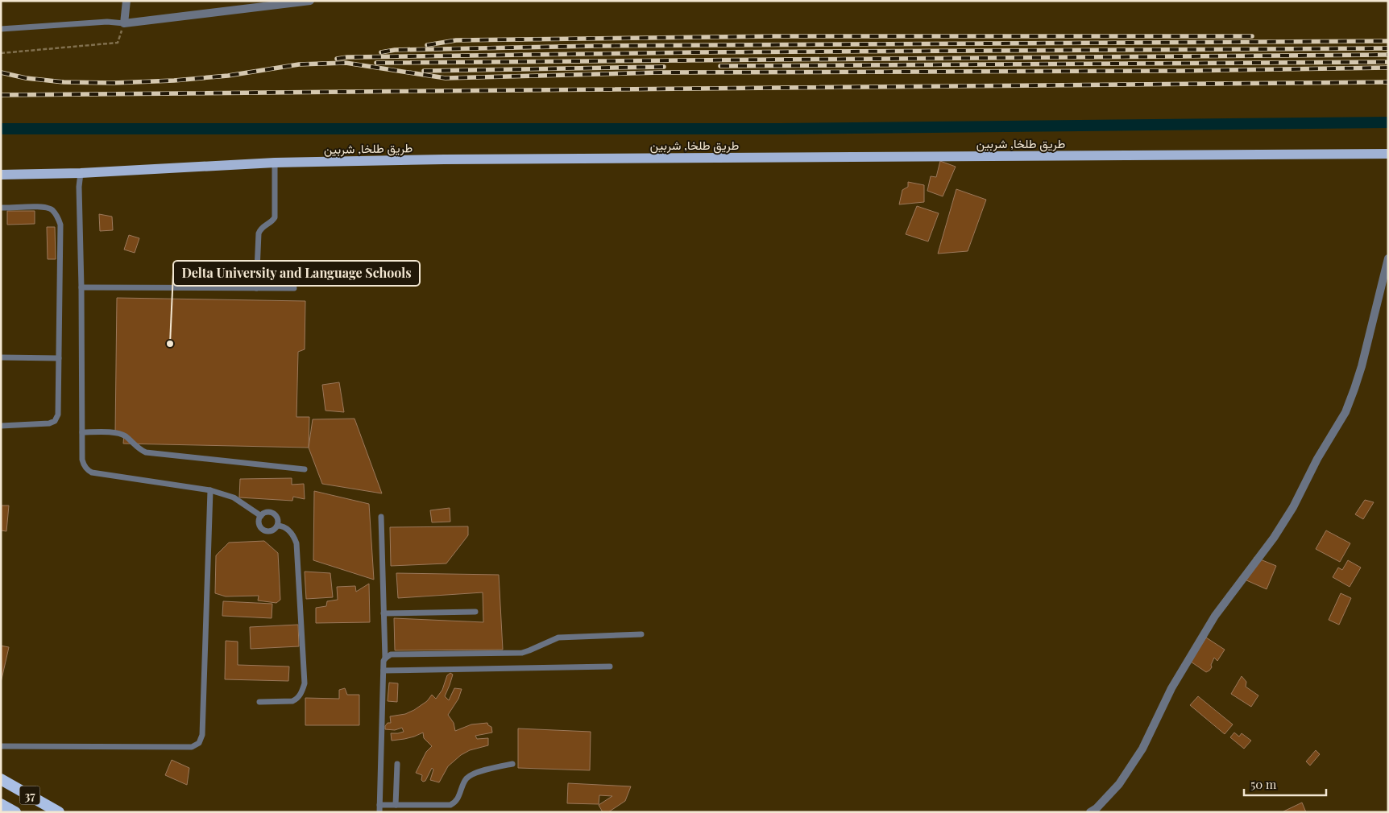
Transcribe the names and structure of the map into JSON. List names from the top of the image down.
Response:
{
  "streets": {
    "highway": ["37"],
    "main road": ["طريق طلخا, شربين"]
  },
  "places": ["Delta University and Language Schools"],
  "scale_bar": "50 m"
}
